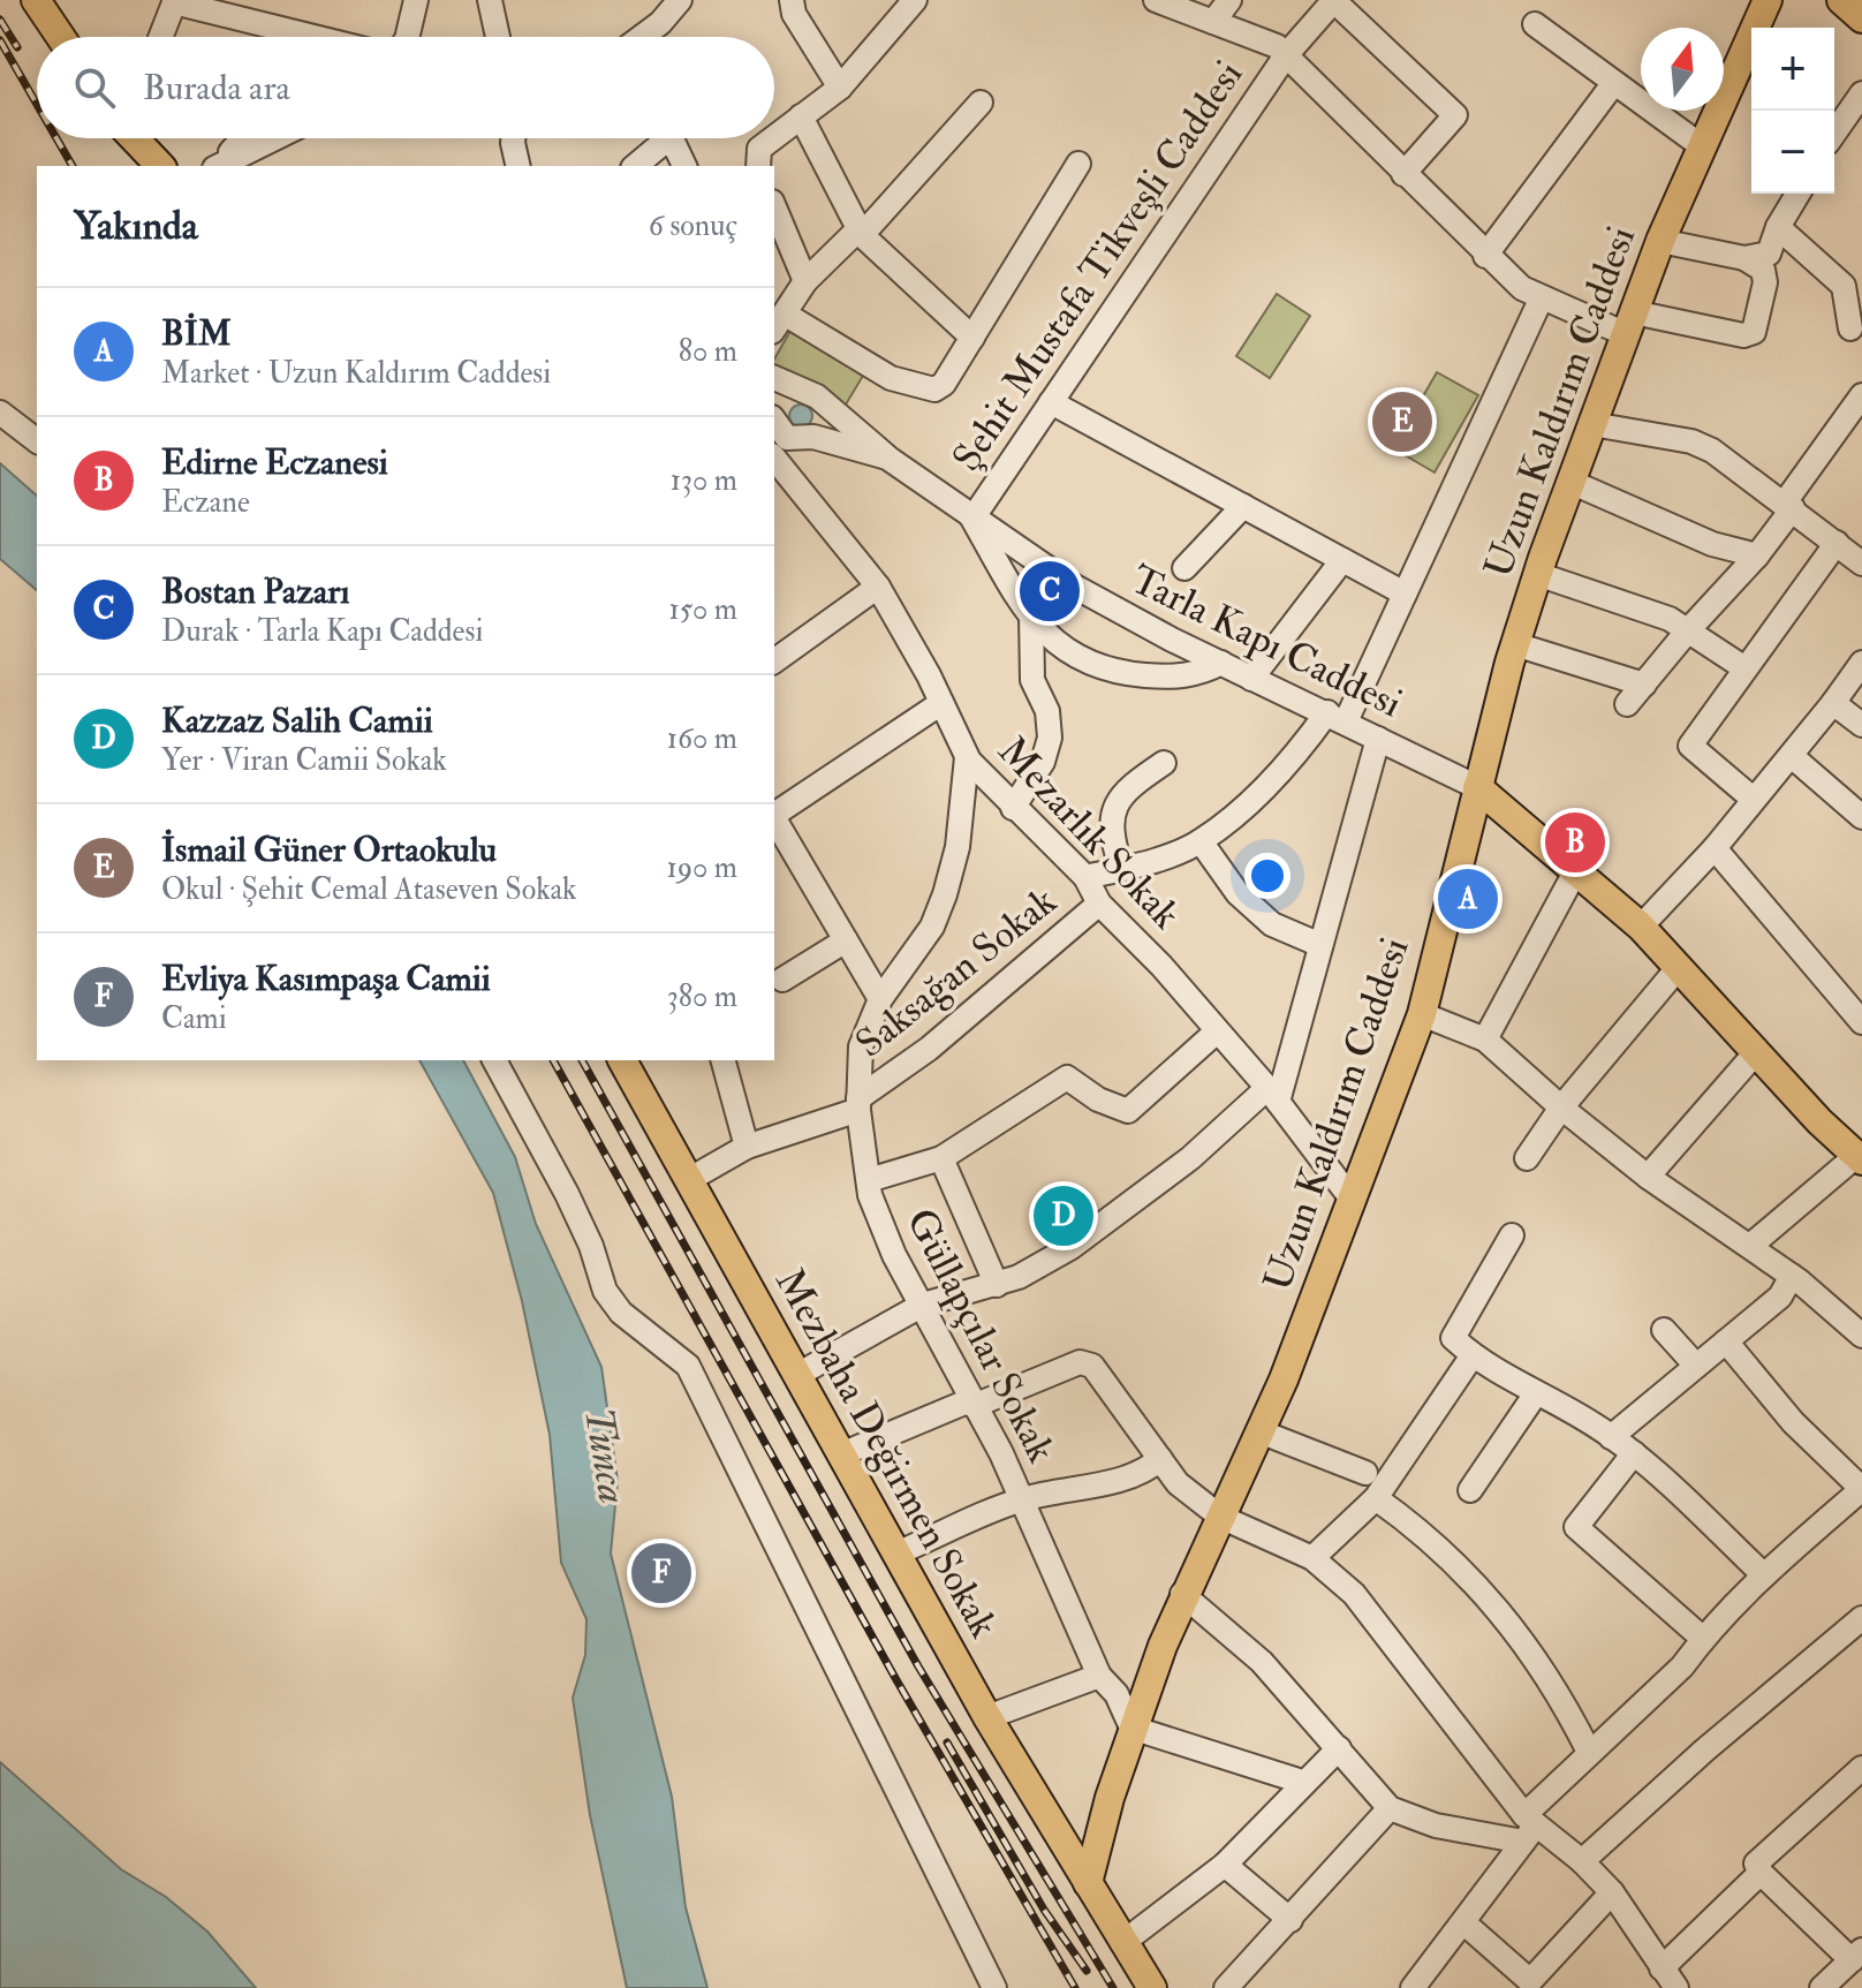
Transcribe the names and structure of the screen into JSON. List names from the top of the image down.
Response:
{
  "streets": {
    "main road": ["Uzun Kaldırım Caddesi", "Mezbaha Değirmen Sokak"],
    "street": [
      "Şehit Mustafa Tikveşli Caddesi",
      "Tarla Kapı Caddesi",
      "Mezarlık Sokak",
      "Saksağan Sokak",
      "Güllapçılar Sokak"
    ]
  },
  "crossings": [
    ["Şehit Mustafa Tikveşli Caddesi", "Tarla Kapı Caddesi"],
    ["Uzun Kaldırım Caddesi", "Tarla Kapı Caddesi"],
    ["Uzun Kaldırım Caddesi", "Mezarlık Sokak"],
    ["Uzun Kaldırım Caddesi", "Güllapçılar Sokak"],
    ["Uzun Kaldırım Caddesi", "Mezbaha Değirmen Sokak"],
    ["Tarla Kapı Caddesi", "Mezarlık Sokak"],
    ["Mezarlık Sokak", "Saksağan Sokak"],
    ["Mezarlık Sokak", "Güllapçılar Sokak"],
    ["Saksağan Sokak", "Güllapçılar Sokak"],
    ["Saksağan Sokak", "Mezbaha Değirmen Sokak"]
  ],
  "water": ["Tunca"],
  "north": "top",
  "page": {
    "map_buttons": ["+", "−"],
    "search": "Burada ara",
    "heading": ["Yakında", "6 sonuç"],
    "list": [
      {
        "mark": "A",
        "name": "BİM",
        "note": "Market · Uzun Kaldırım Caddesi",
        "value": "80 m"
      },
      {
        "mark": "B",
        "name": "Edirne Eczanesi",
        "note": "Eczane",
        "value": "130 m"
      },
      {
        "mark": "C",
        "name": "Bostan Pazarı",
        "note": "Durak · Tarla Kapı Caddesi",
        "value": "150 m"
      },
      {
        "mark": "D",
        "name": "Kazzaz Salih Camii",
        "note": "Yer · Viran Camii Sokak",
        "value": "160 m"
      },
      {
        "mark": "E",
        "name": "İsmail Güner Ortaokulu",
        "note": "Okul · Şehit Cemal Ataseven Sokak",
        "value": "190 m"
      },
      {
        "mark": "F",
        "name": "Evliya Kasımpaşa Camii",
        "note": "Cami",
        "value": "380 m"
      }
    ],
    "pins": [
      "E",
      "C",
      "B",
      "A",
      "D",
      "F"
    ]
  }
}
